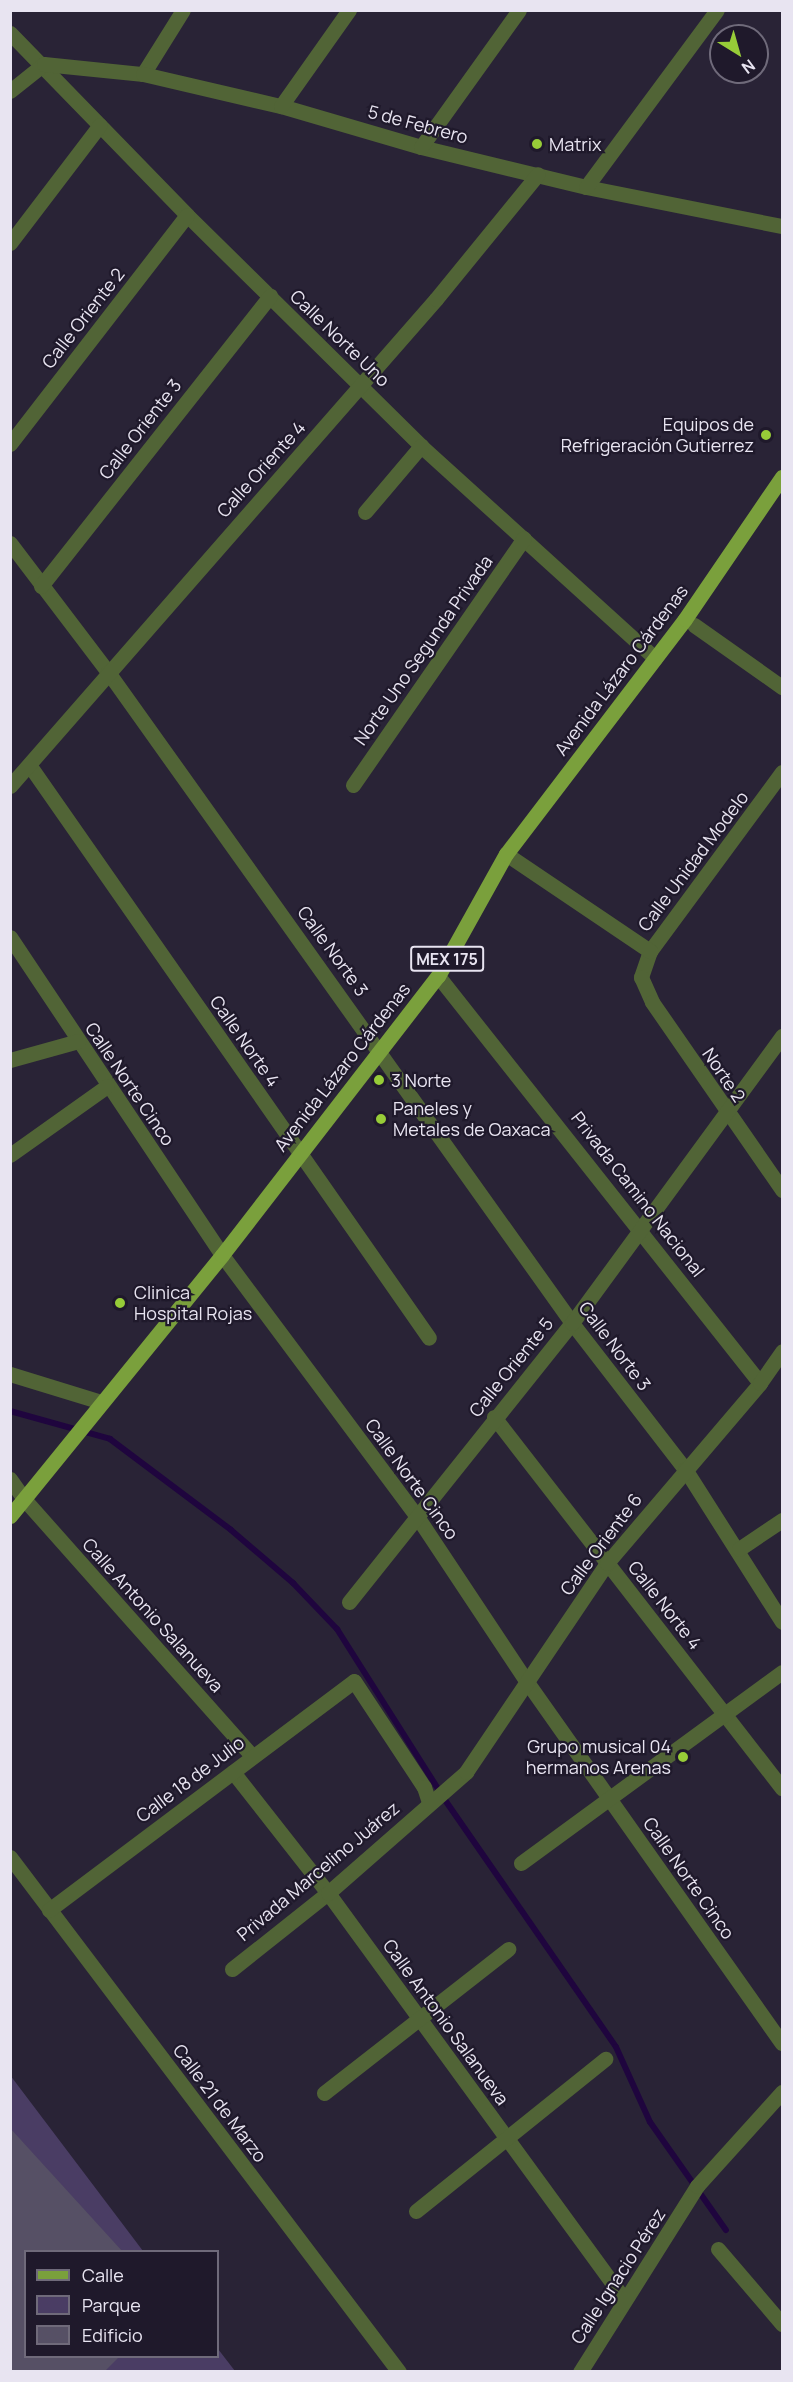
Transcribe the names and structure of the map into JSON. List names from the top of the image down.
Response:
{
  "streets": {
    "main road": ["Avenida Lázaro Cárdenas", "MEX 175"],
    "street": [
      "5 de Febrero",
      "Calle Oriente 2",
      "Calle Norte Uno",
      "Calle Oriente 3",
      "Calle Oriente 4",
      "Norte Uno Segunda Privada",
      "Calle Unidad Modelo",
      "Calle Norte 3",
      "Calle Norte 4",
      "Norte 2",
      "Calle Norte Cinco",
      "Privada Camino Nacional",
      "Calle Oriente 5",
      "Calle Oriente 6",
      "Calle Antonio Salanueva",
      "Calle 18 de Julio",
      "Privada Marcelino Juárez",
      "Calle 21 de Marzo",
      "Calle Ignacio Pérez"
    ]
  },
  "crossings": [
    ["5 de Febrero", "Calle Norte Uno"],
    ["5 de Febrero", "Calle Oriente 4"],
    ["Calle Oriente 2", "Calle Norte Uno"],
    ["Calle Norte Uno", "Calle Oriente 3"],
    ["Calle Norte Uno", "Calle Oriente 4"],
    ["Calle Norte Uno", "Norte Uno Segunda Privada"],
    ["Calle Norte Uno", "Avenida Lázaro Cárdenas"],
    ["Calle Oriente 3", "Calle Norte 3"],
    ["Calle Oriente 4", "Calle Norte 3"],
    ["Calle Oriente 4", "Calle Norte 4"],
    ["Avenida Lázaro Cárdenas", "Calle Norte 3"],
    ["Avenida Lázaro Cárdenas", "Calle Norte 4"],
    ["Avenida Lázaro Cárdenas", "Calle Norte Cinco"],
    ["Avenida Lázaro Cárdenas", "Privada Camino Nacional"],
    ["Avenida Lázaro Cárdenas", "Calle Antonio Salanueva"],
    ["Calle Unidad Modelo", "Norte 2"],
    ["Calle Norte 3", "Calle Oriente 5"],
    ["Calle Norte 3", "Calle Oriente 6"],
    ["Calle Norte 4", "Calle Oriente 5"],
    ["Calle Norte 4", "Calle Oriente 6"],
    ["Norte 2", "Calle Oriente 5"],
    ["Calle Norte Cinco", "Calle Oriente 5"],
    ["Calle Norte Cinco", "Calle Oriente 6"],
    ["Privada Camino Nacional", "Calle Oriente 5"],
    ["Privada Camino Nacional", "Calle Oriente 6"],
    ["Calle Oriente 6", "Privada Marcelino Juárez"],
    ["Calle Antonio Salanueva", "Calle 18 de Julio"],
    ["Calle Antonio Salanueva", "Privada Marcelino Juárez"],
    ["Calle Antonio Salanueva", "Calle Ignacio Pérez"],
    ["Calle 18 de Julio", "Privada Marcelino Juárez"],
    ["Calle 18 de Julio", "Calle 21 de Marzo"]
  ],
  "places": [
    "Matrix",
    "Equipos de Refrigeración Gutierrez",
    "3 Norte",
    "Paneles y Metales de Oaxaca",
    "Clinica Hospital Rojas",
    "Grupo musical 04 hermanos Arenas"
  ],
  "legend": ["Calle", "Parque", "Edificio"],
  "north": "bottom right"
}
